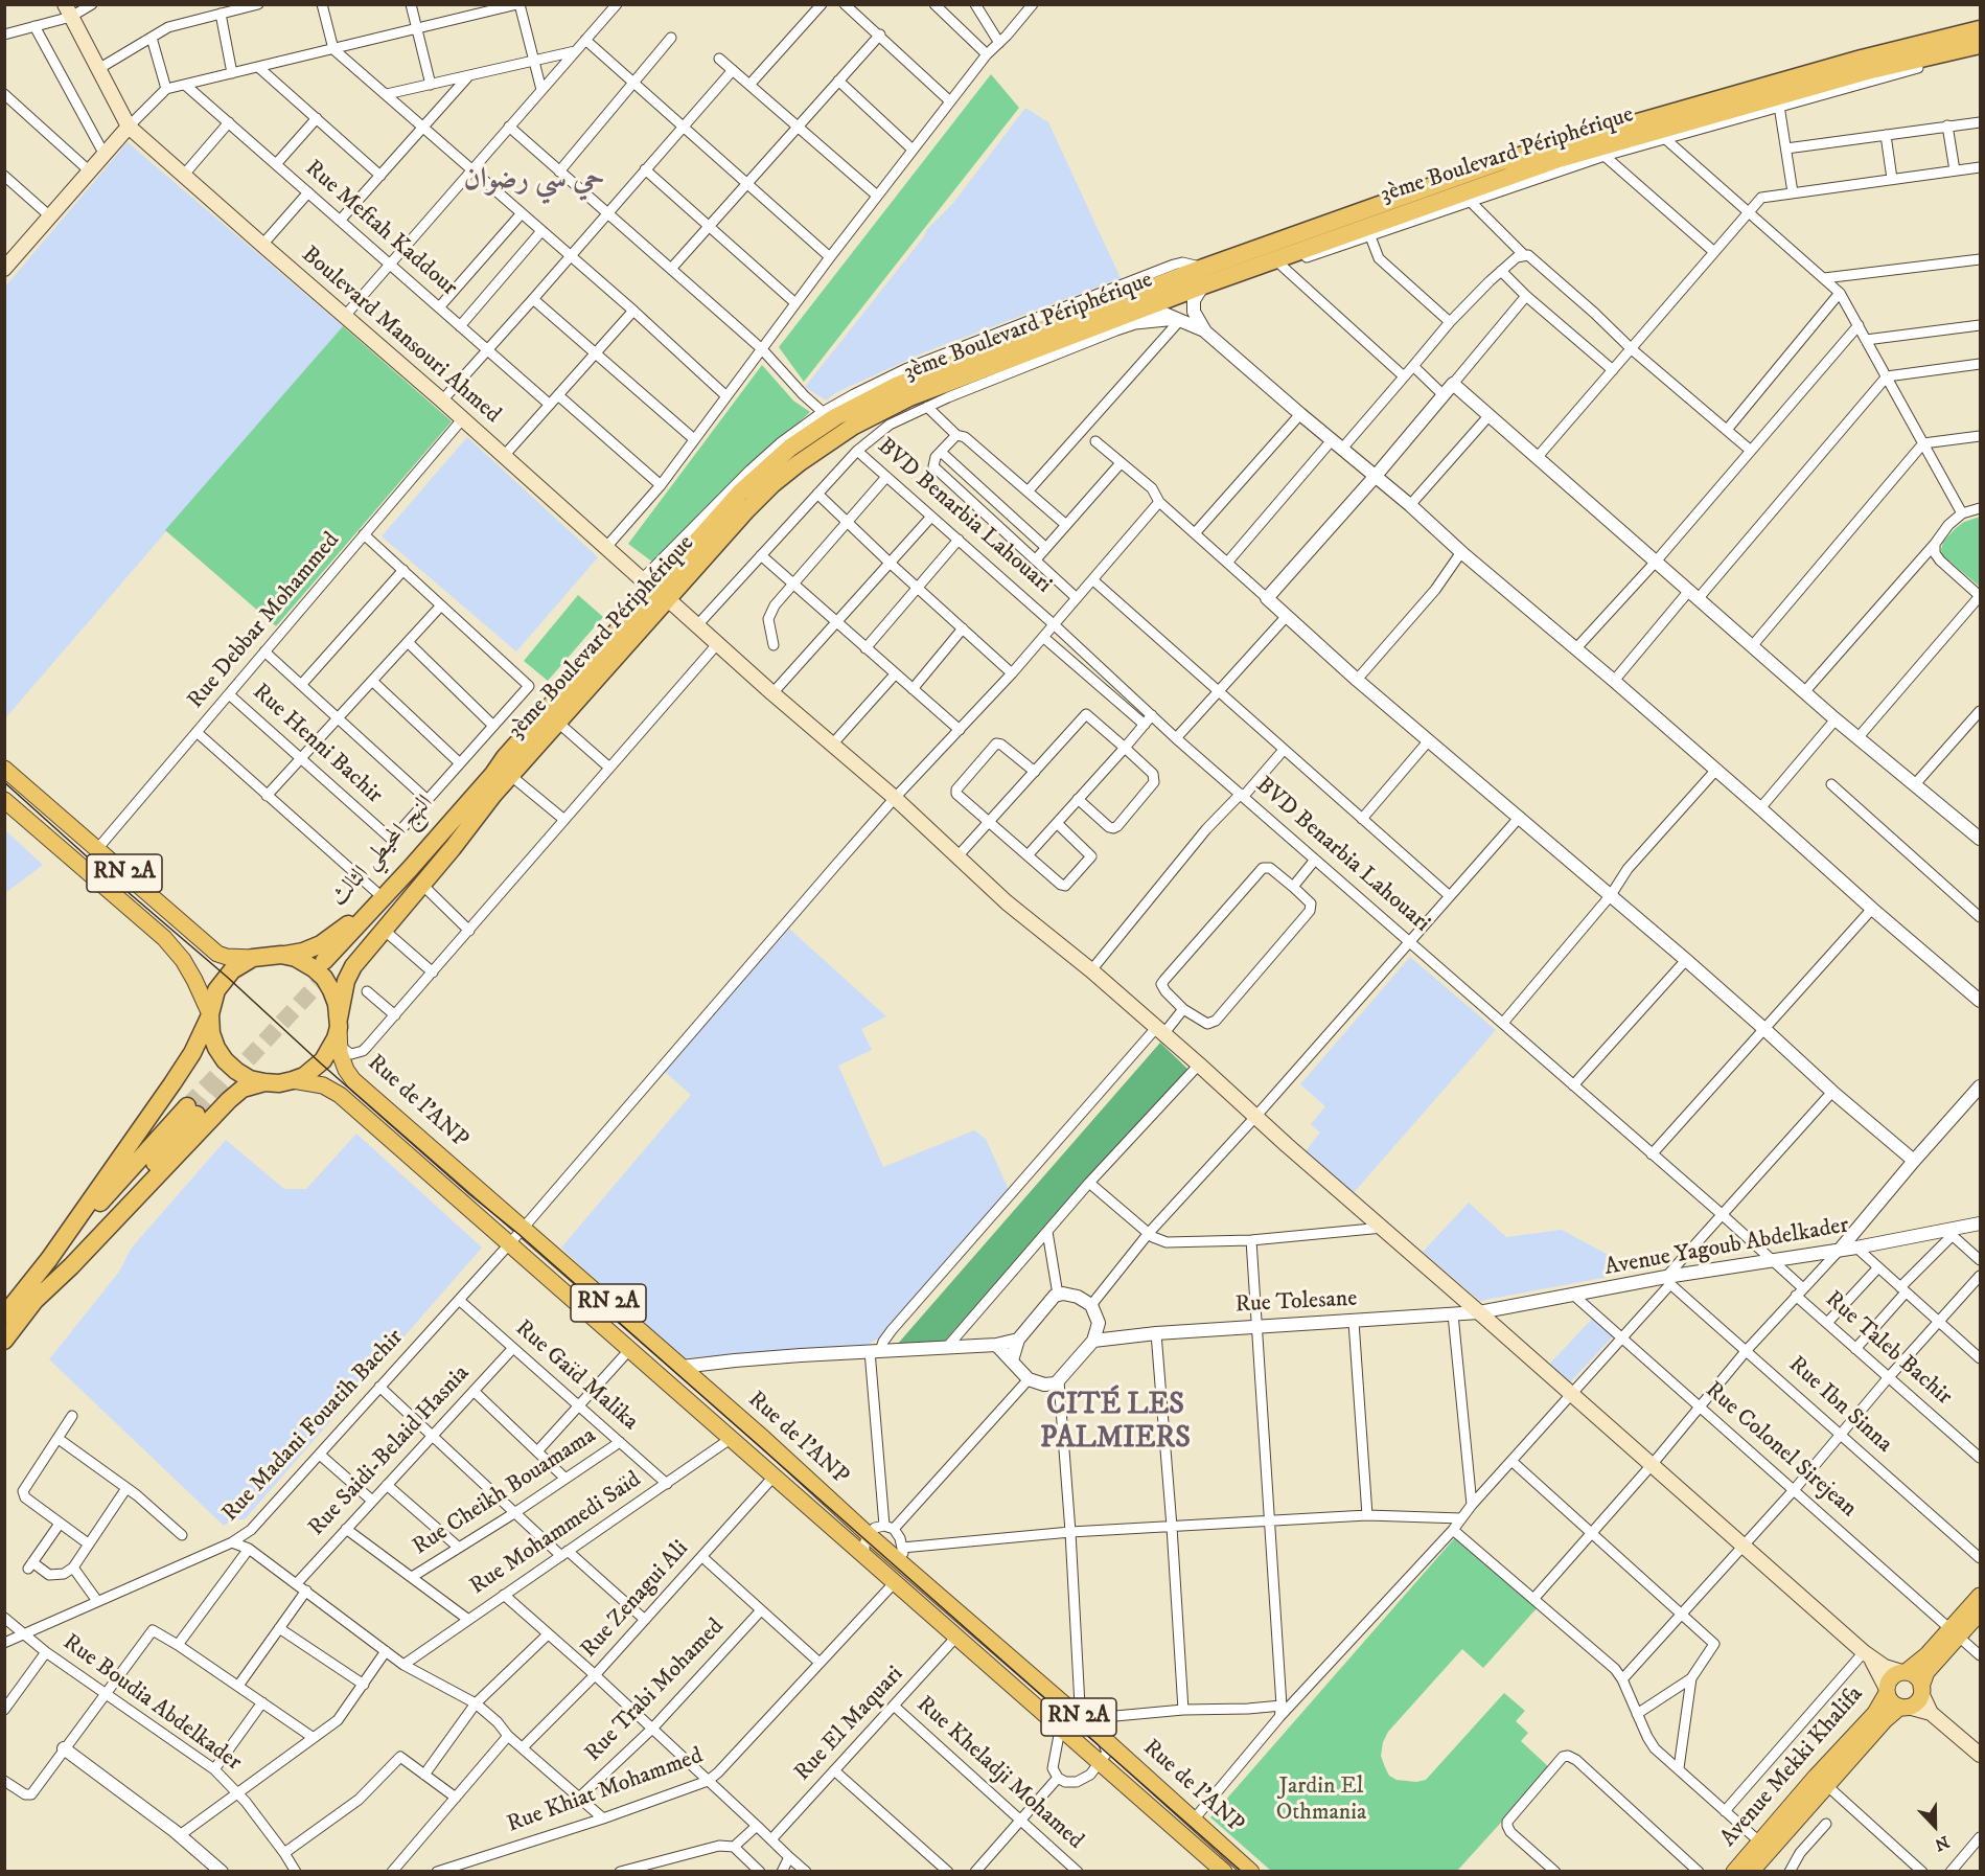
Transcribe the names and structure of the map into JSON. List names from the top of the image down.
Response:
{
  "streets": {
    "highway": ["3ème Boulevard Périphérique", "النهج المحيطي الثالث"],
    "main road": [
      "Boulevard Mansouri Ahmed",
      "RN 2A",
      "Rue de l'ANP",
      "Avenue Mekki Khalifa"
    ],
    "street": [
      "Rue Meftah Kaddour",
      "BVD Benarbia Lahouari",
      "Rue Debbar Mohammed",
      "Rue Henni Bachir",
      "Avenue Yagoub Abdelkader",
      "Rue Tolesane",
      "Rue Taleb Bachir",
      "Rue Gaïd Malika",
      "Rue Ibn Sinna",
      "Rue Madani Fouatih Bachir",
      "Rue Colonel Sirejean",
      "Rue Saidi-Belaid Hasnia",
      "Rue Cheikh Bouamama",
      "Rue Mohammedi Saïd",
      "Rue Zenagui Ali",
      "Rue Trabi Mohamed",
      "Rue Boudia Abdelkader",
      "Rue El Maquari",
      "Rue Kheladji Mohamed",
      "Rue Khiat Mohammed"
    ]
  },
  "crossings": [
    ["3ème Boulevard Périphérique", "Boulevard Mansouri Ahmed"],
    ["3ème Boulevard Périphérique", "النهج المحيطي الثالث"],
    ["3ème Boulevard Périphérique", "RN 2A"],
    ["3ème Boulevard Périphérique", "Rue de l'ANP"],
    ["Boulevard Mansouri Ahmed", "Rue Debbar Mohammed"],
    ["BVD Benarbia Lahouari", "Avenue Yagoub Abdelkader"],
    ["BVD Benarbia Lahouari", "Rue Taleb Bachir"],
    ["BVD Benarbia Lahouari", "Rue Madani Fouatih Bachir"],
    ["Rue Debbar Mohammed", "Rue Henni Bachir"],
    ["Rue Debbar Mohammed", "RN 2A"],
    ["النهج المحيطي الثالث", "RN 2A"],
    ["النهج المحيطي الثالث", "Rue de l'ANP"],
    ["RN 2A", "Rue de l'ANP"],
    ["Rue de l'ANP", "Rue Madani Fouatih Bachir"],
    ["Rue de l'ANP", "Rue Mohammedi Saïd"],
    ["Rue de l'ANP", "Rue Zenagui Ali"],
    ["Rue de l'ANP", "Rue El Maquari"],
    ["Rue de l'ANP", "Rue Khiat Mohammed"],
    ["Avenue Yagoub Abdelkader", "Rue Tolesane"],
    ["Avenue Yagoub Abdelkader", "Rue Ibn Sinna"],
    ["Avenue Yagoub Abdelkader", "Rue Colonel Sirejean"],
    ["Rue Gaïd Malika", "Rue Madani Fouatih Bachir"],
    ["Rue Gaïd Malika", "Rue Saidi-Belaid Hasnia"],
    ["Rue Gaïd Malika", "Rue Cheikh Bouamama"],
    ["Rue Gaïd Malika", "Rue Mohammedi Saïd"],
    ["Rue Madani Fouatih Bachir", "Rue Boudia Abdelkader"],
    ["Rue El Maquari", "Rue Kheladji Mohamed"]
  ],
  "districts": ["حي سي رضوان", "CITÉ LES PALMIERS"],
  "parks": ["Jardin El Othmania"],
  "north": "bottom"
}
